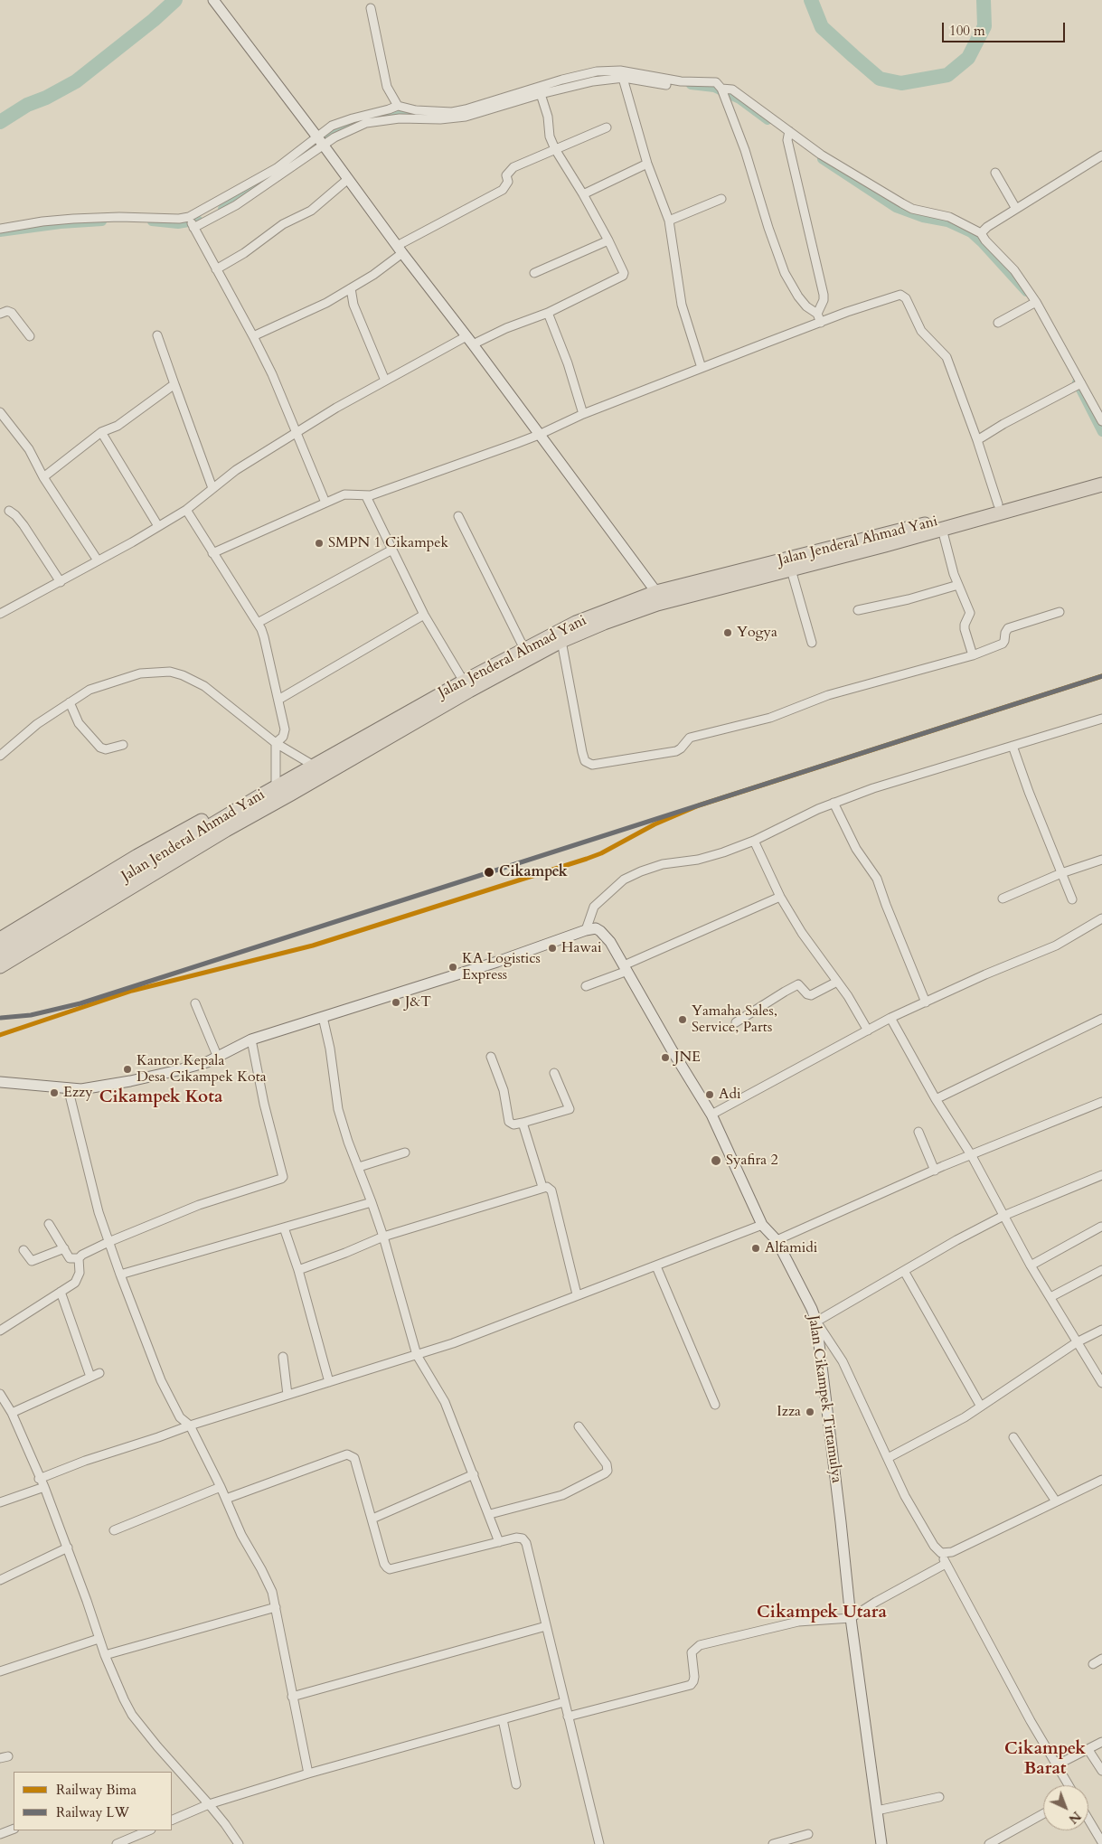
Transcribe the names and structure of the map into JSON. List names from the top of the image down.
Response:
{
  "streets": {
    "highway": ["Jalan Jenderal Ahmad Yani"],
    "street": ["Jalan Cikampek Tirtamulya"]
  },
  "districts": ["Cikampek Kota", "Cikampek Utara", "Cikampek Barat"],
  "places": [
    "SMPN 1 Cikampek",
    "Yogya",
    "Cikampek",
    "Hawai",
    "KA Logistics Express",
    "J&T",
    "Yamaha Sales, Service, Parts",
    "JNE",
    "Kantor Kepala Desa Cikampek Kota",
    "Ezzy",
    "Adi",
    "Syafira 2",
    "Alfamidi",
    "Izza"
  ],
  "lines": ["rail line Bima", "rail line LW"],
  "legend": ["Railway Bima", "Railway LW"],
  "scale_bar": "100 m",
  "north": "bottom right"
}
